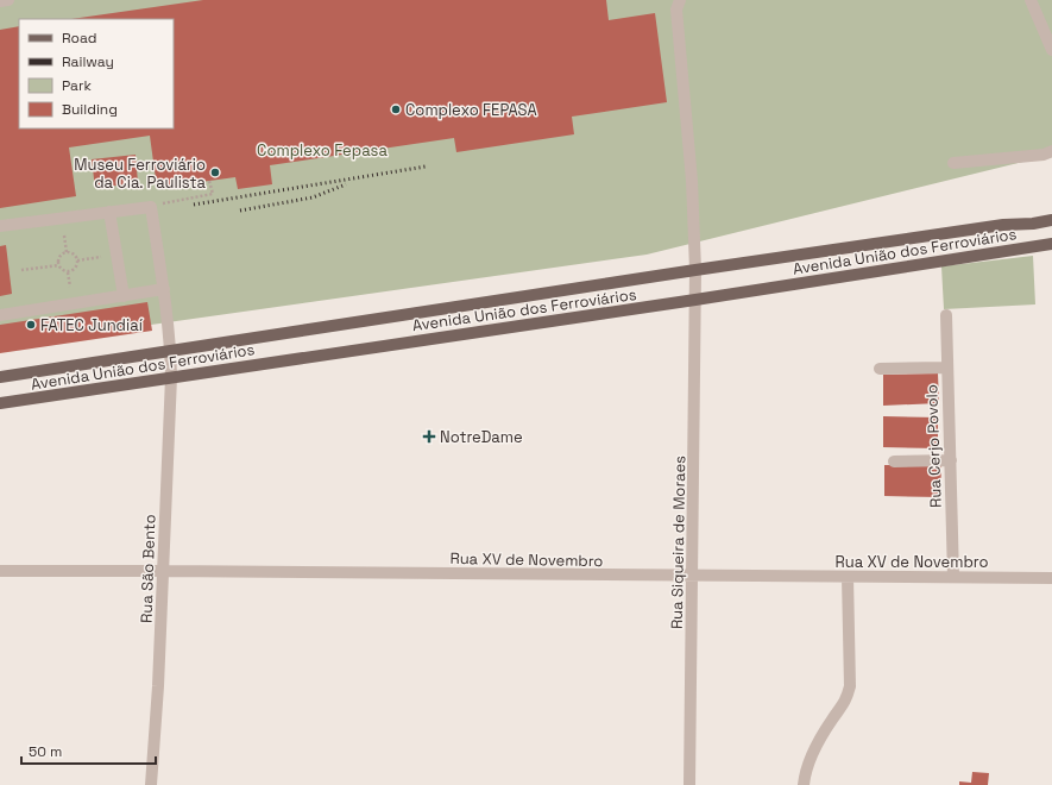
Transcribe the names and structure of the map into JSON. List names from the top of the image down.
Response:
{
  "streets": {
    "main road": ["Avenida União dos Ferroviários"],
    "street": [
      "Rua Cerjo Povolo",
      "Rua Siqueira de Moraes",
      "Rua XV de Novembro",
      "Rua São Bento"
    ]
  },
  "crossings": [
    ["Avenida União dos Ferroviários", "Rua Siqueira de Moraes"],
    ["Avenida União dos Ferroviários", "Rua São Bento"],
    ["Rua Cerjo Povolo", "Rua XV de Novembro"],
    ["Rua Siqueira de Moraes", "Rua XV de Novembro"],
    ["Rua XV de Novembro", "Rua São Bento"]
  ],
  "parks": ["Complexo Fepasa"],
  "places": {
    "other": ["Complexo FEPASA", "Museu Ferroviário da Cia. Paulista", "FATEC Jundiaí"],
    "health": ["NotreDame"]
  },
  "legend": [
    "Road",
    "Railway",
    "Park",
    "Building"
  ],
  "scale_bar": "50 m"
}
